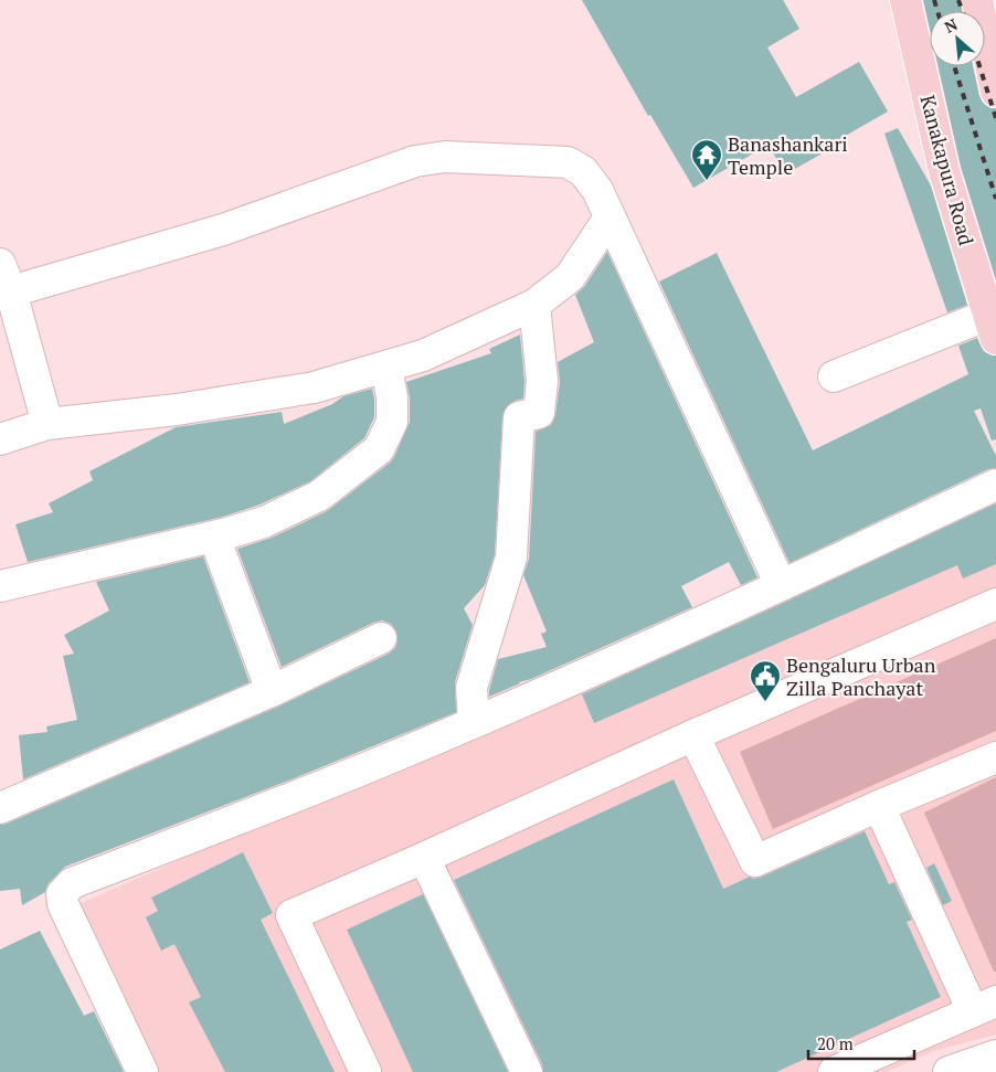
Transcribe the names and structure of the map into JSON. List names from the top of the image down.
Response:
{
  "streets": {
    "main road": ["Kanakapura Road"]
  },
  "places": {
    "temple": ["Banashankari Temple"],
    "public building": ["Bengaluru Urban Zilla Panchayat"]
  },
  "scale_bar": "20 m",
  "north": "top left"
}
